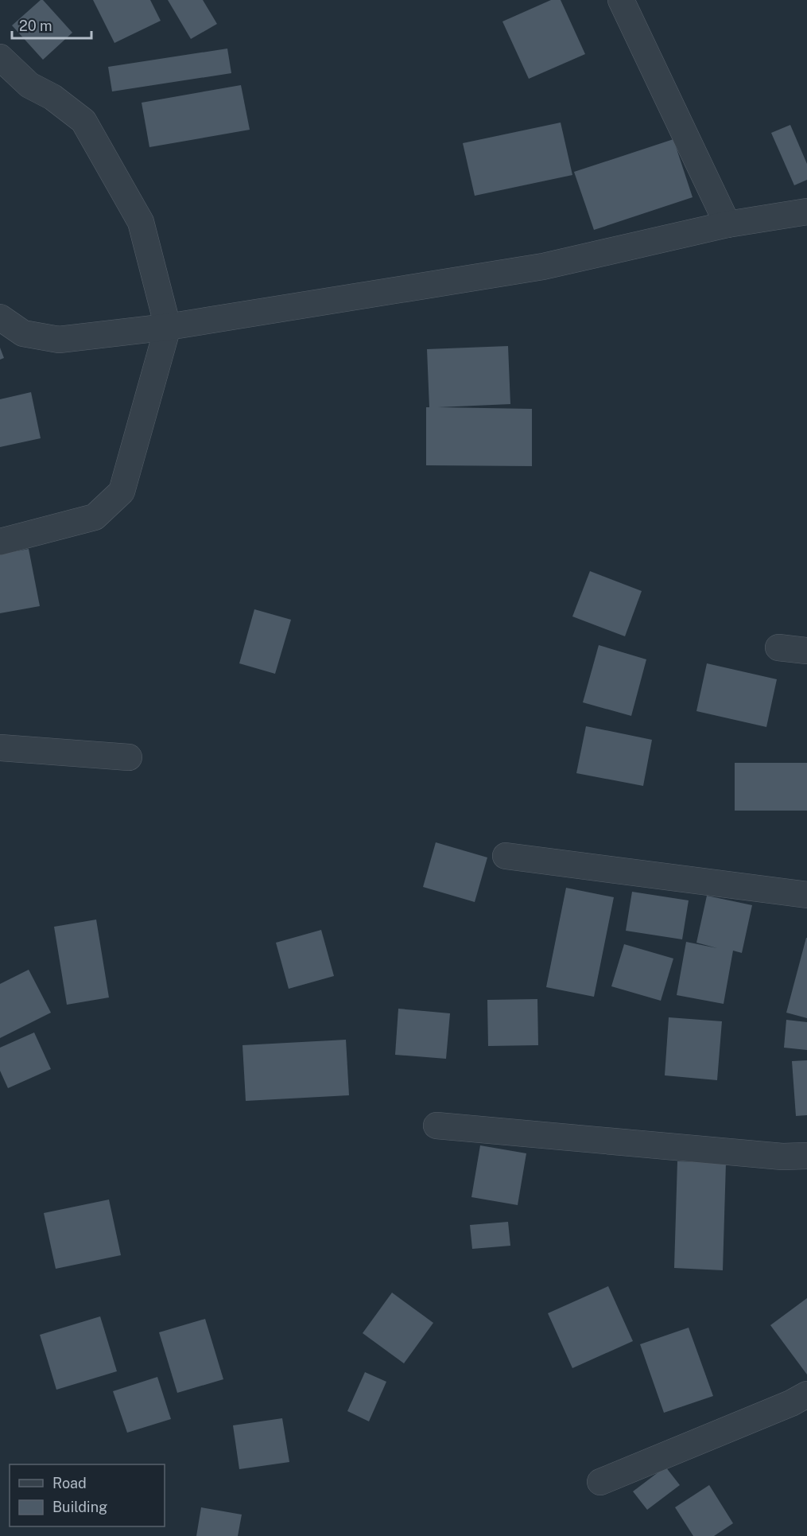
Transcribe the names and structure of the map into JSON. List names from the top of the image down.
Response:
{
  "legend": ["Road", "Building"],
  "scale_bar": "20 m"
}
